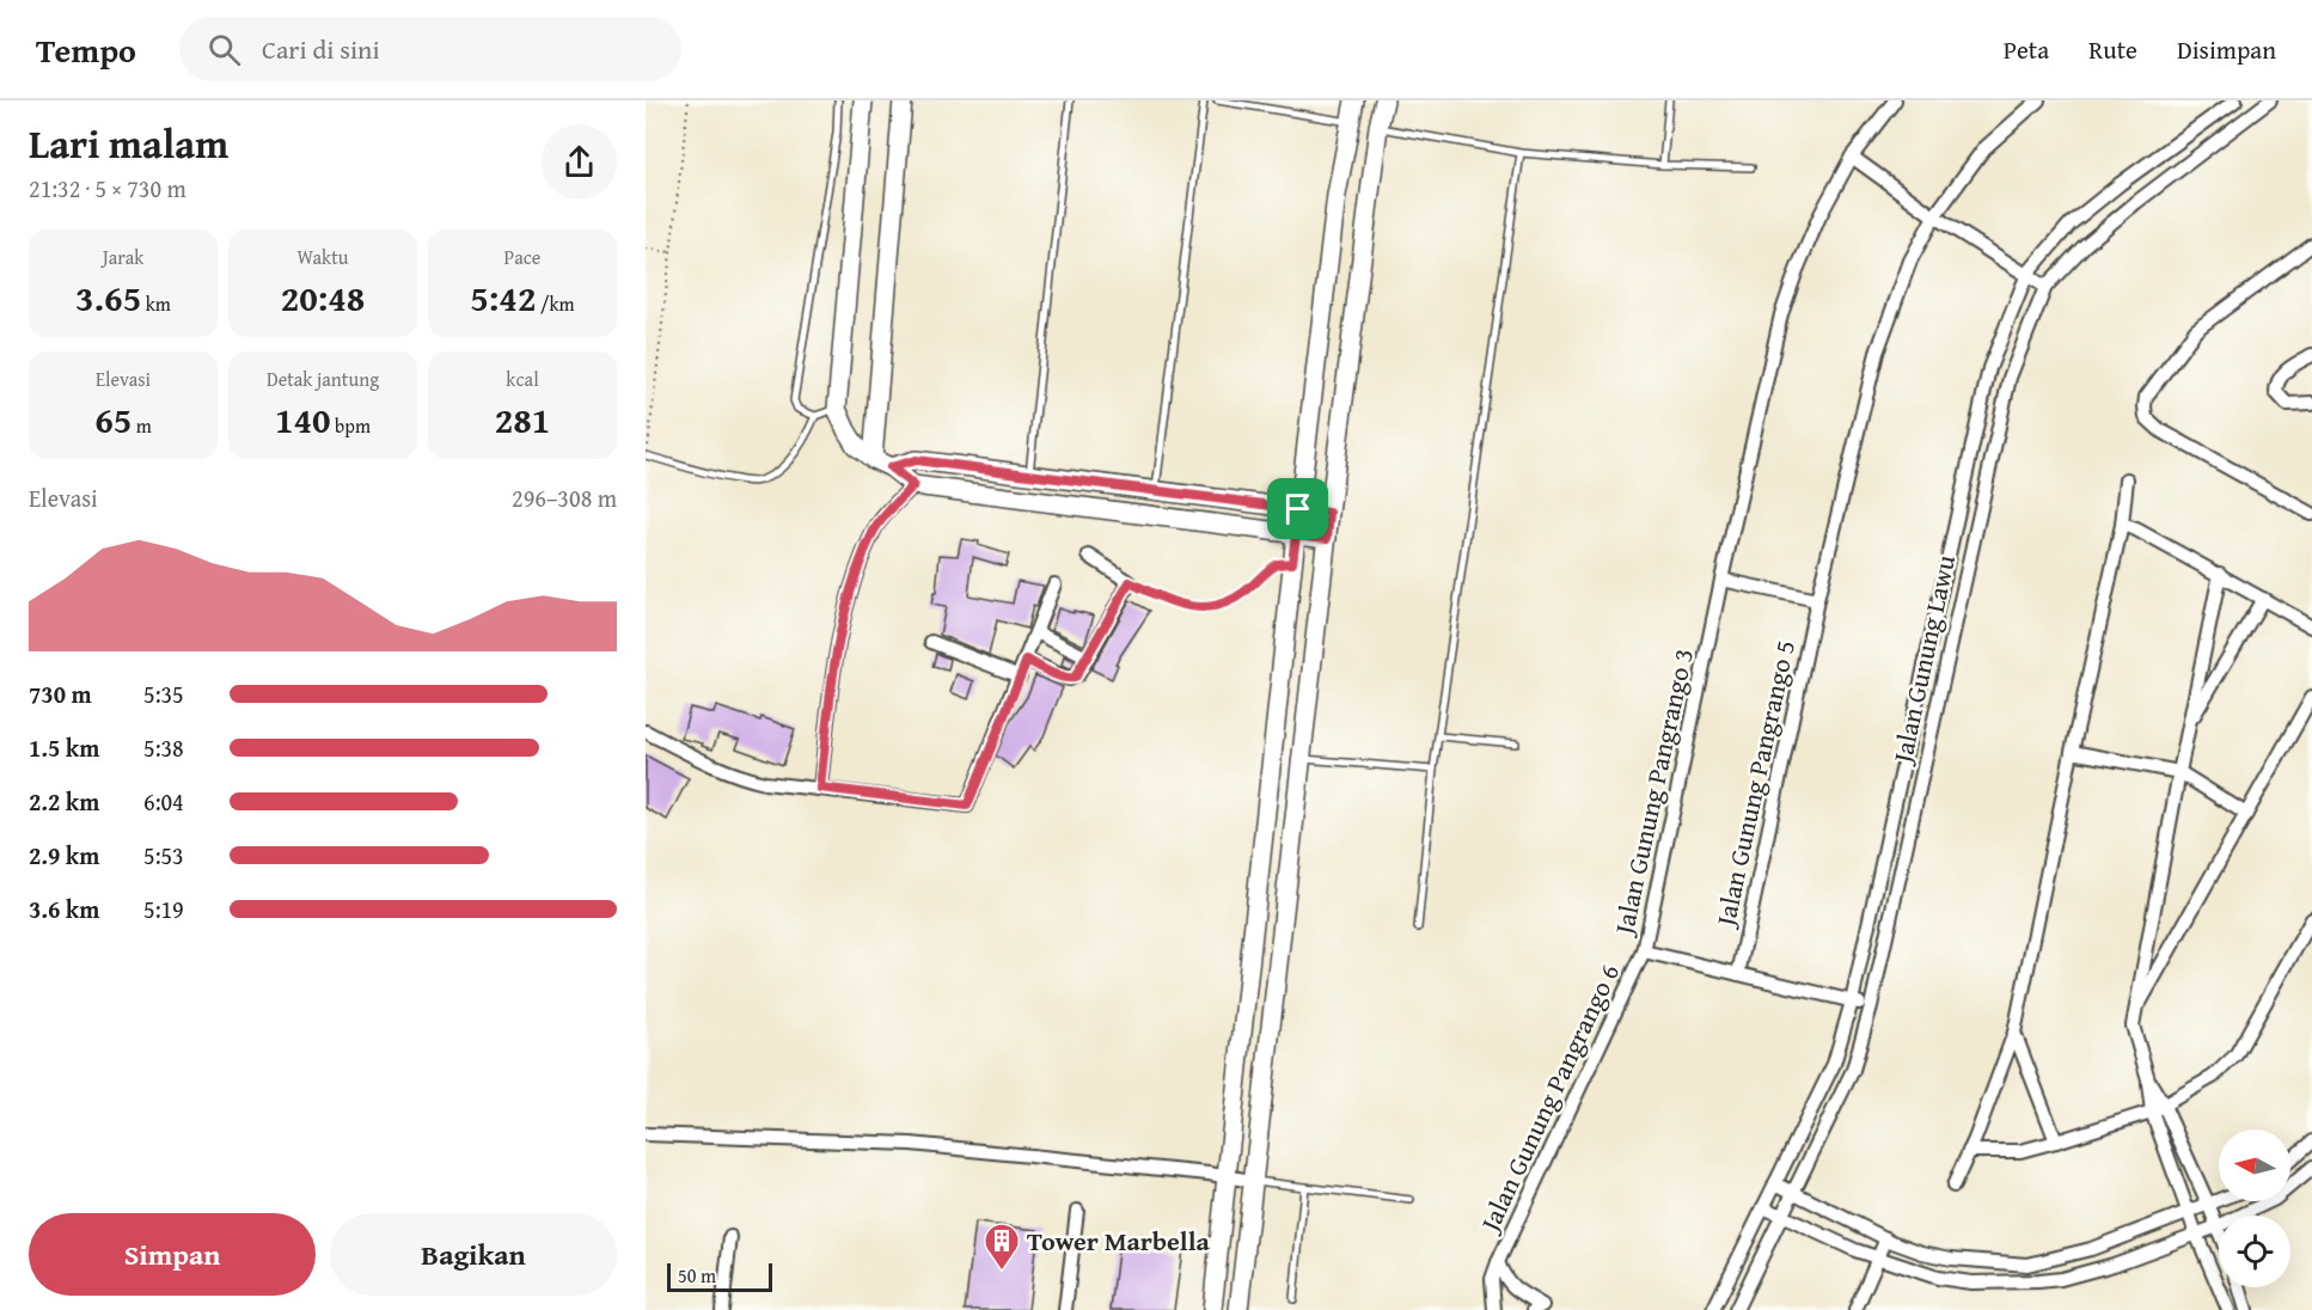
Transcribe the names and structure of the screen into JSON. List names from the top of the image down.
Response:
{
  "streets": {
    "street": [
      "Jalan Gunung Lawu",
      "Jalan Gunung Pangrango 5",
      "Jalan Gunung Pangrango 3",
      "Jalan Gunung Pangrango 6"
    ]
  },
  "crossings": [
    ["Jalan Gunung Lawu", "Jalan Gunung Pangrango 3"],
    ["Jalan Gunung Pangrango 5", "Jalan Gunung Pangrango 3"],
    ["Jalan Gunung Pangrango 3", "Jalan Gunung Pangrango 6"]
  ],
  "places": {
    "building": ["Tower Marbella"]
  },
  "scale_bar": "50 m",
  "north": "left",
  "page": {
    "header": "Tempo",
    "search": "Cari di sini",
    "nav": ["Peta", "Rute", "Disimpan"],
    "heading": ["Lari malam", "21:32 · 5 × 730 m"],
    "stats": [
      ["Jarak", "3.65 km"],
      ["Waktu", "20:48"],
      ["Pace", "5:42 /km"],
      ["Elevasi", "65 m"],
      ["Detak jantung", "140 bpm"],
      ["kcal", "281"]
    ],
    "chart": ["Elevasi", "296–308 m"],
    "list": [
      {
        "name": "730 m",
        "note": "5:35"
      },
      {
        "name": "1.5 km",
        "note": "5:38"
      },
      {
        "name": "2.2 km",
        "note": "6:04"
      },
      {
        "name": "2.9 km",
        "note": "5:53"
      },
      {
        "name": "3.6 km",
        "note": "5:19"
      }
    ],
    "buttons": ["Simpan", "Bagikan"],
    "scale": "50 m"
  }
}
